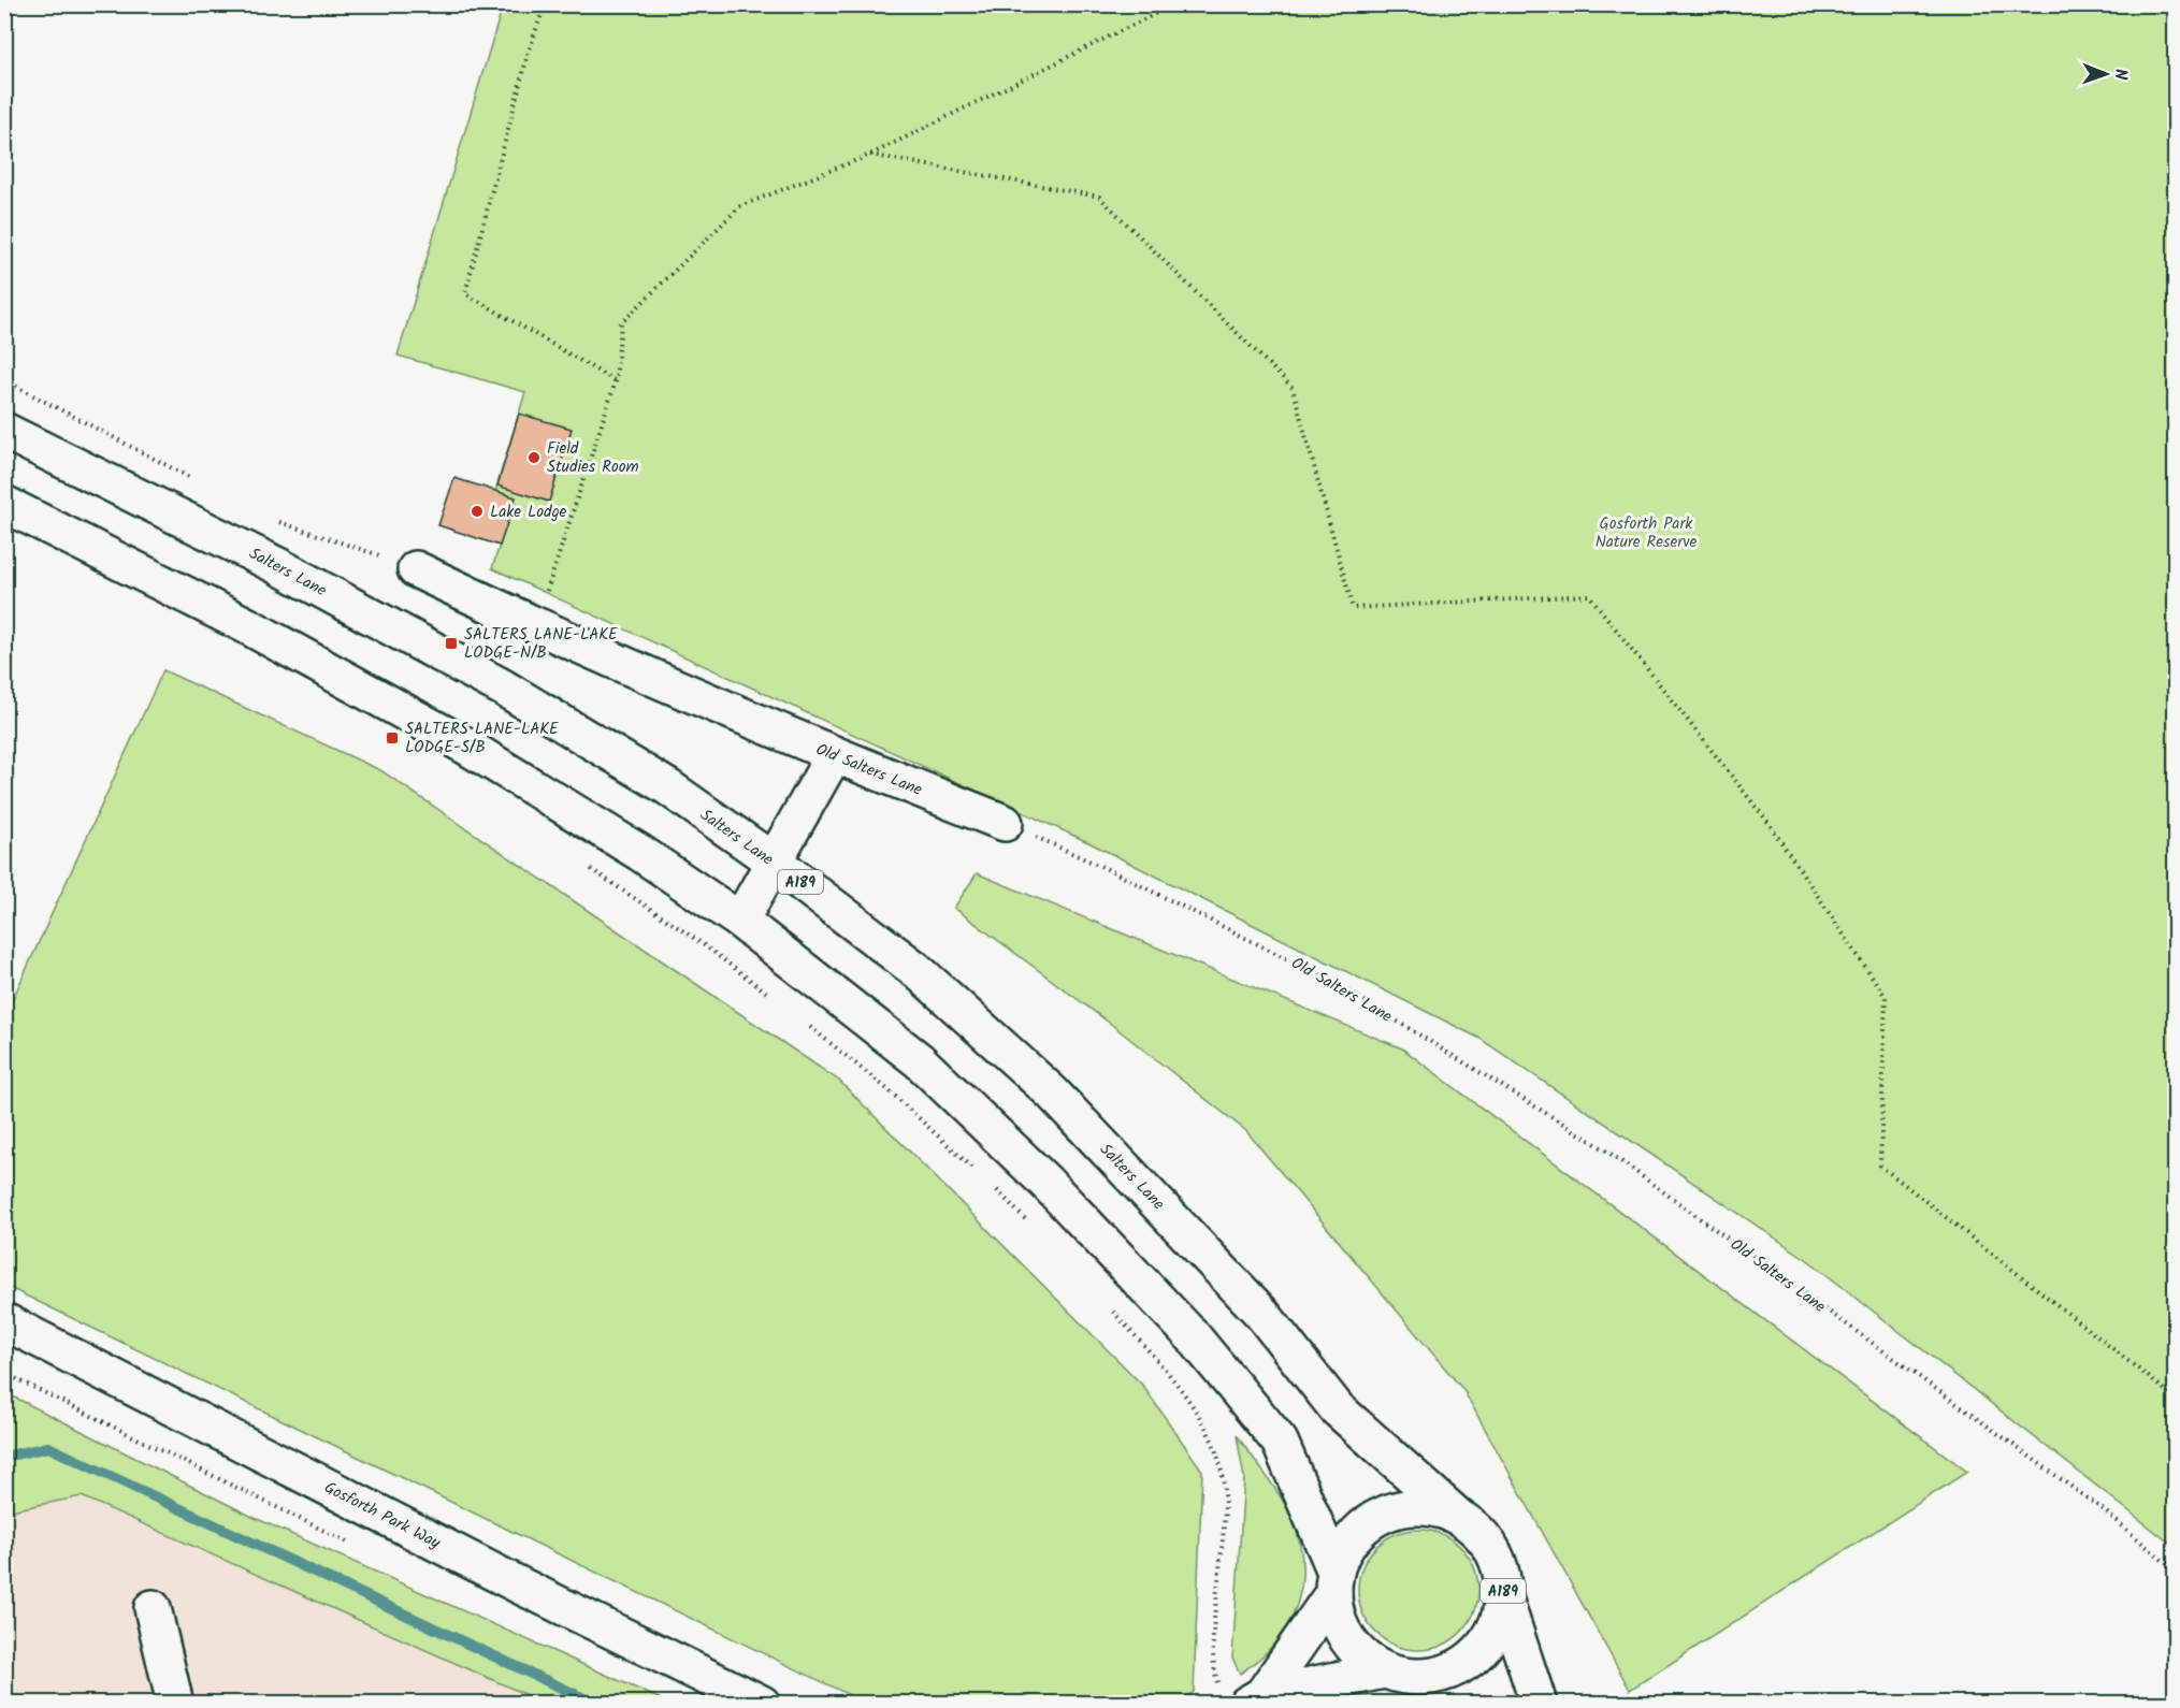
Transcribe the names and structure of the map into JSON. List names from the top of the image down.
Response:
{
  "streets": {
    "main road": [
      "Salters Lane",
      "Old Salters Lane",
      "A189",
      "Gosforth Park Way"
    ]
  },
  "crossings": [
    ["Salters Lane", "A189"]
  ],
  "parks": ["Gosforth Park Nature Reserve"],
  "places": {
    "other": ["Field Studies Room", "Lake Lodge"],
    "transit": ["SALTERS LANE-LAKE LODGE-N/B", "SALTERS LANE-LAKE LODGE-S/B"]
  },
  "north": "right"
}
